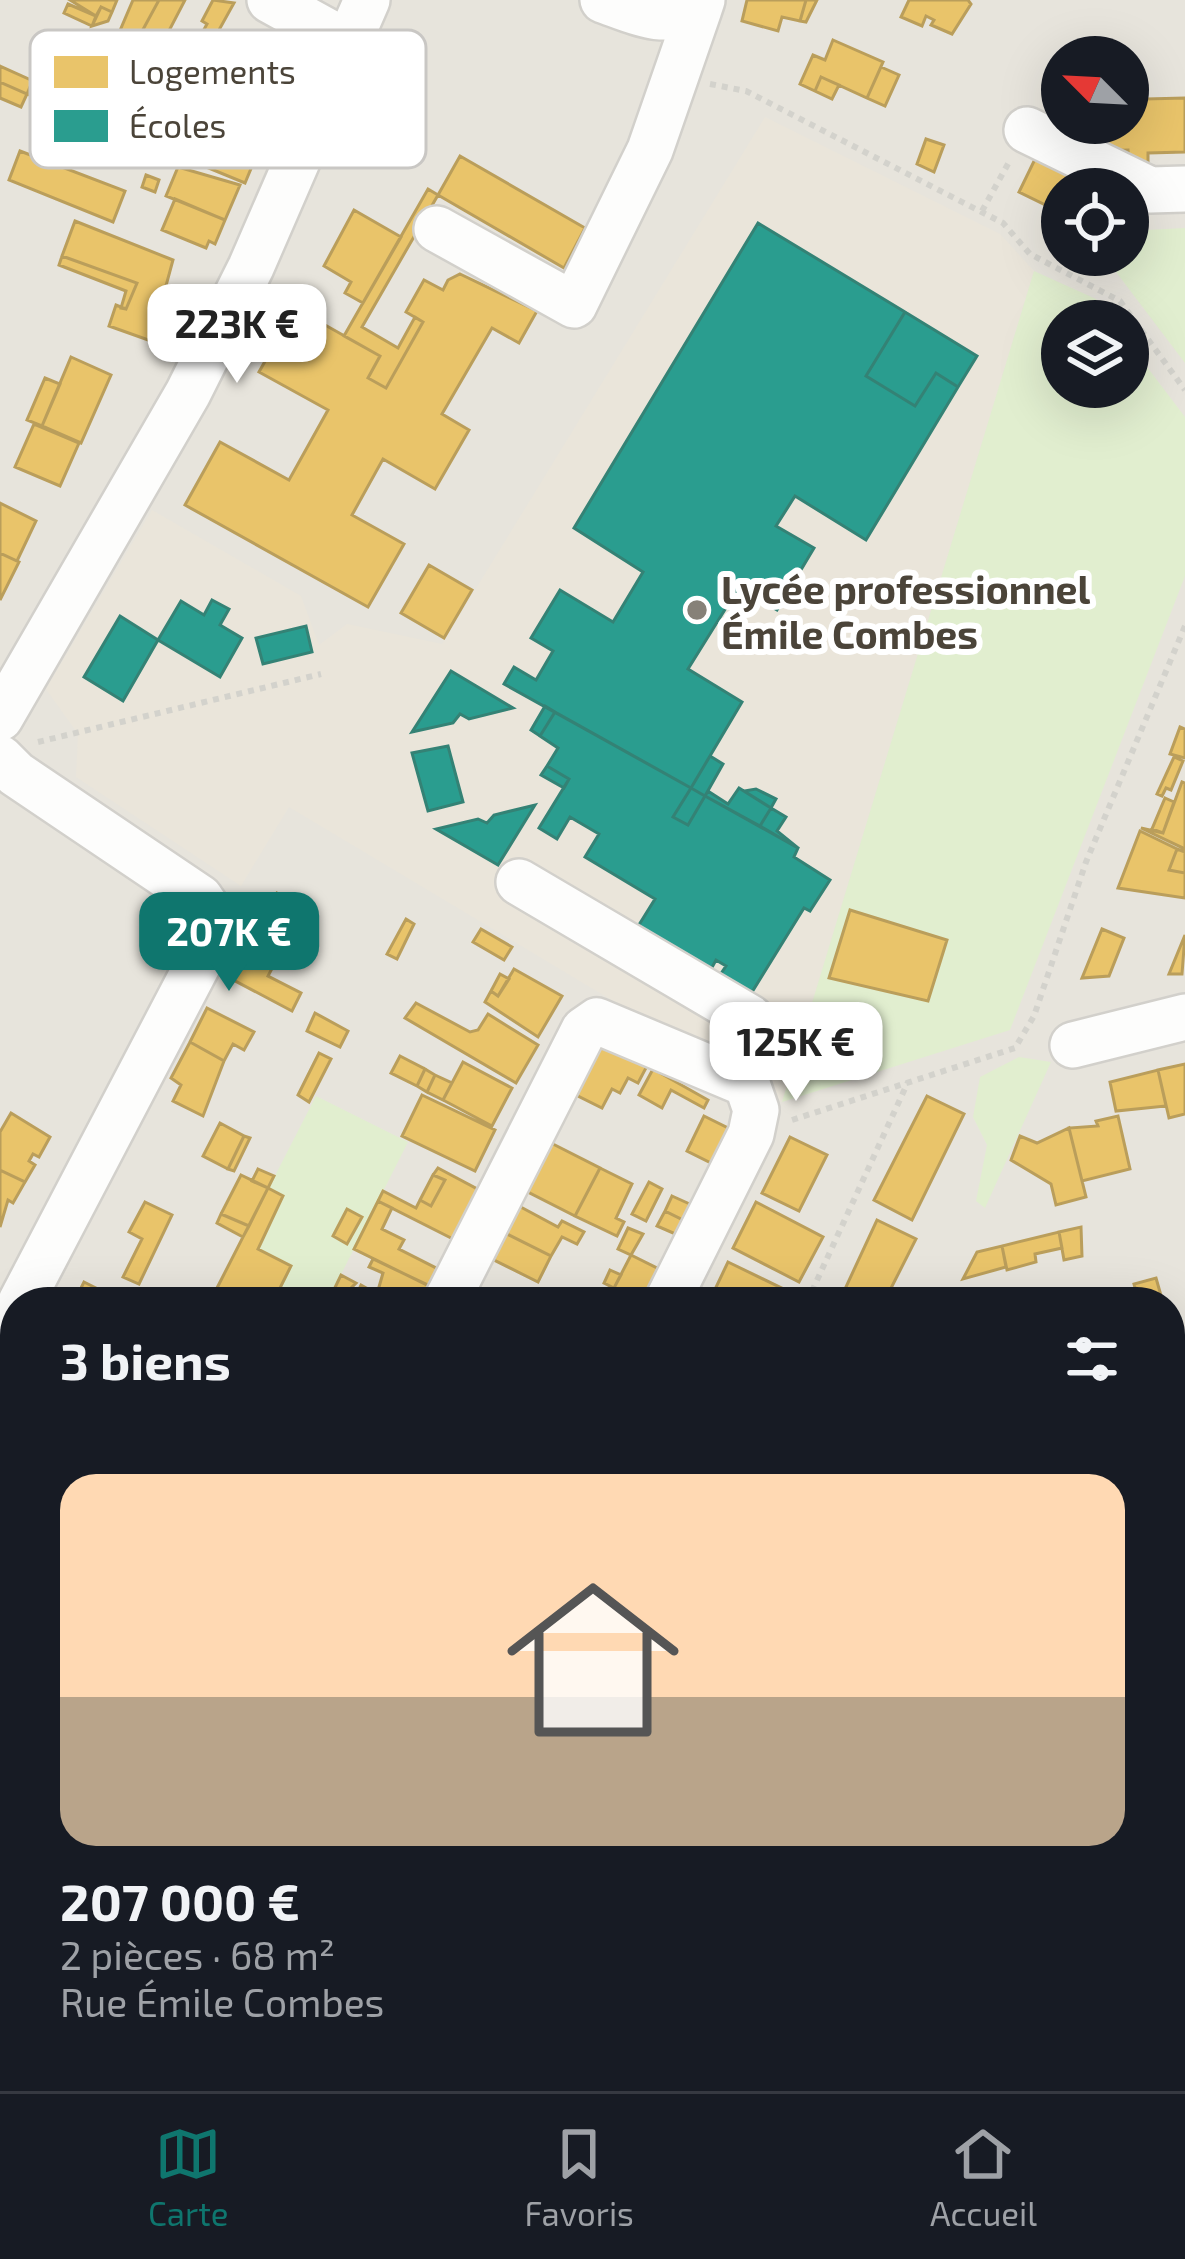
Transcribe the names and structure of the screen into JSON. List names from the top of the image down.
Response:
{
  "places": ["Lycée professionnel Émile Combes"],
  "legend": ["Logements", "Écoles"],
  "north": "top left",
  "page": {
    "price": ["223K €", "207K €", "125K €"],
    "heading": "3 biens",
    "list": [
      {
        "name": "207 000 €",
        "note": "2 pièces · 68 m² · Rue Émile Combes"
      }
    ],
    "tabs": ["Carte", "Favoris", "Accueil"]
  }
}
